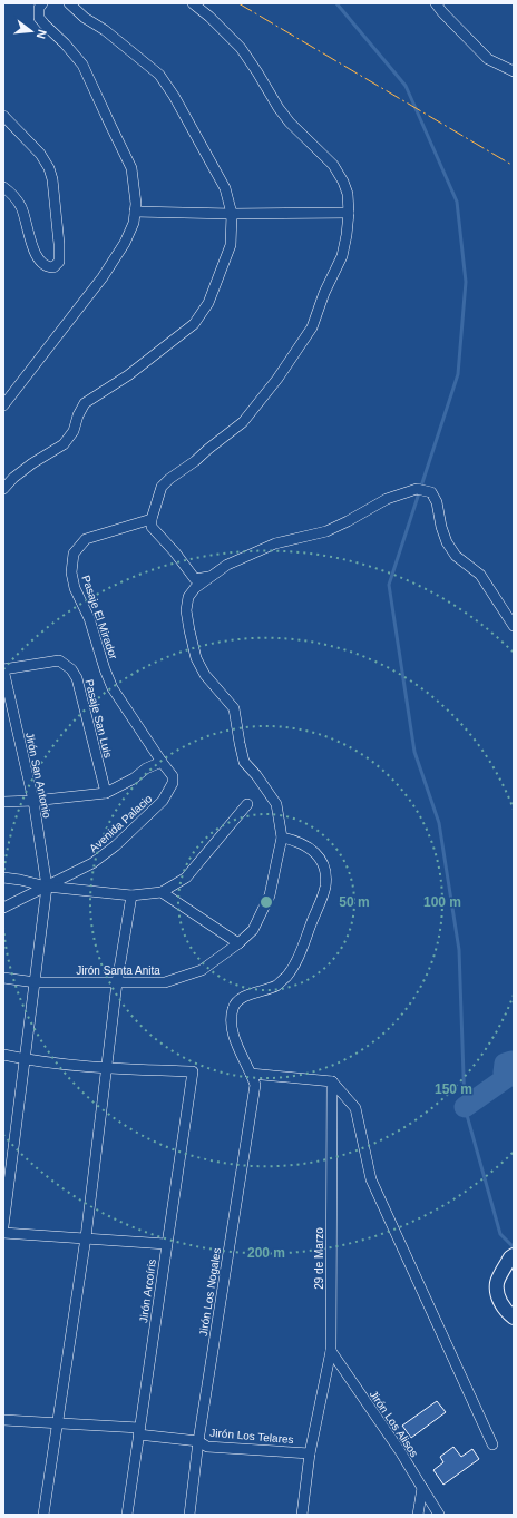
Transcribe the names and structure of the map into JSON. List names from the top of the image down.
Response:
{
  "streets": {
    "street": [
      "Pasaje El Mirador",
      "Pasaje San Luis",
      "Jirón San Antonio",
      "Avenida Palacio",
      "Jirón Santa Anita",
      "29 de Marzo",
      "Jirón Arcoíris",
      "Jirón Los Nogales",
      "Jirón Los Alisos",
      "Jirón Los Telares"
    ]
  },
  "crossings": [
    ["Pasaje El Mirador", "Avenida Palacio"],
    ["Pasaje San Luis", "Jirón San Antonio"],
    ["Jirón San Antonio", "Avenida Palacio"],
    ["Jirón San Antonio", "Jirón Santa Anita"],
    ["Jirón Santa Anita", "Jirón Los Nogales"],
    ["29 de Marzo", "Jirón Los Alisos"],
    ["29 de Marzo", "Jirón Los Telares"],
    ["Jirón Arcoíris", "Jirón Los Telares"],
    ["Jirón Los Nogales", "Jirón Los Telares"]
  ],
  "north": "right",
  "rings": [
    "50 m",
    "100 m",
    "150 m",
    "200 m"
  ]
}
